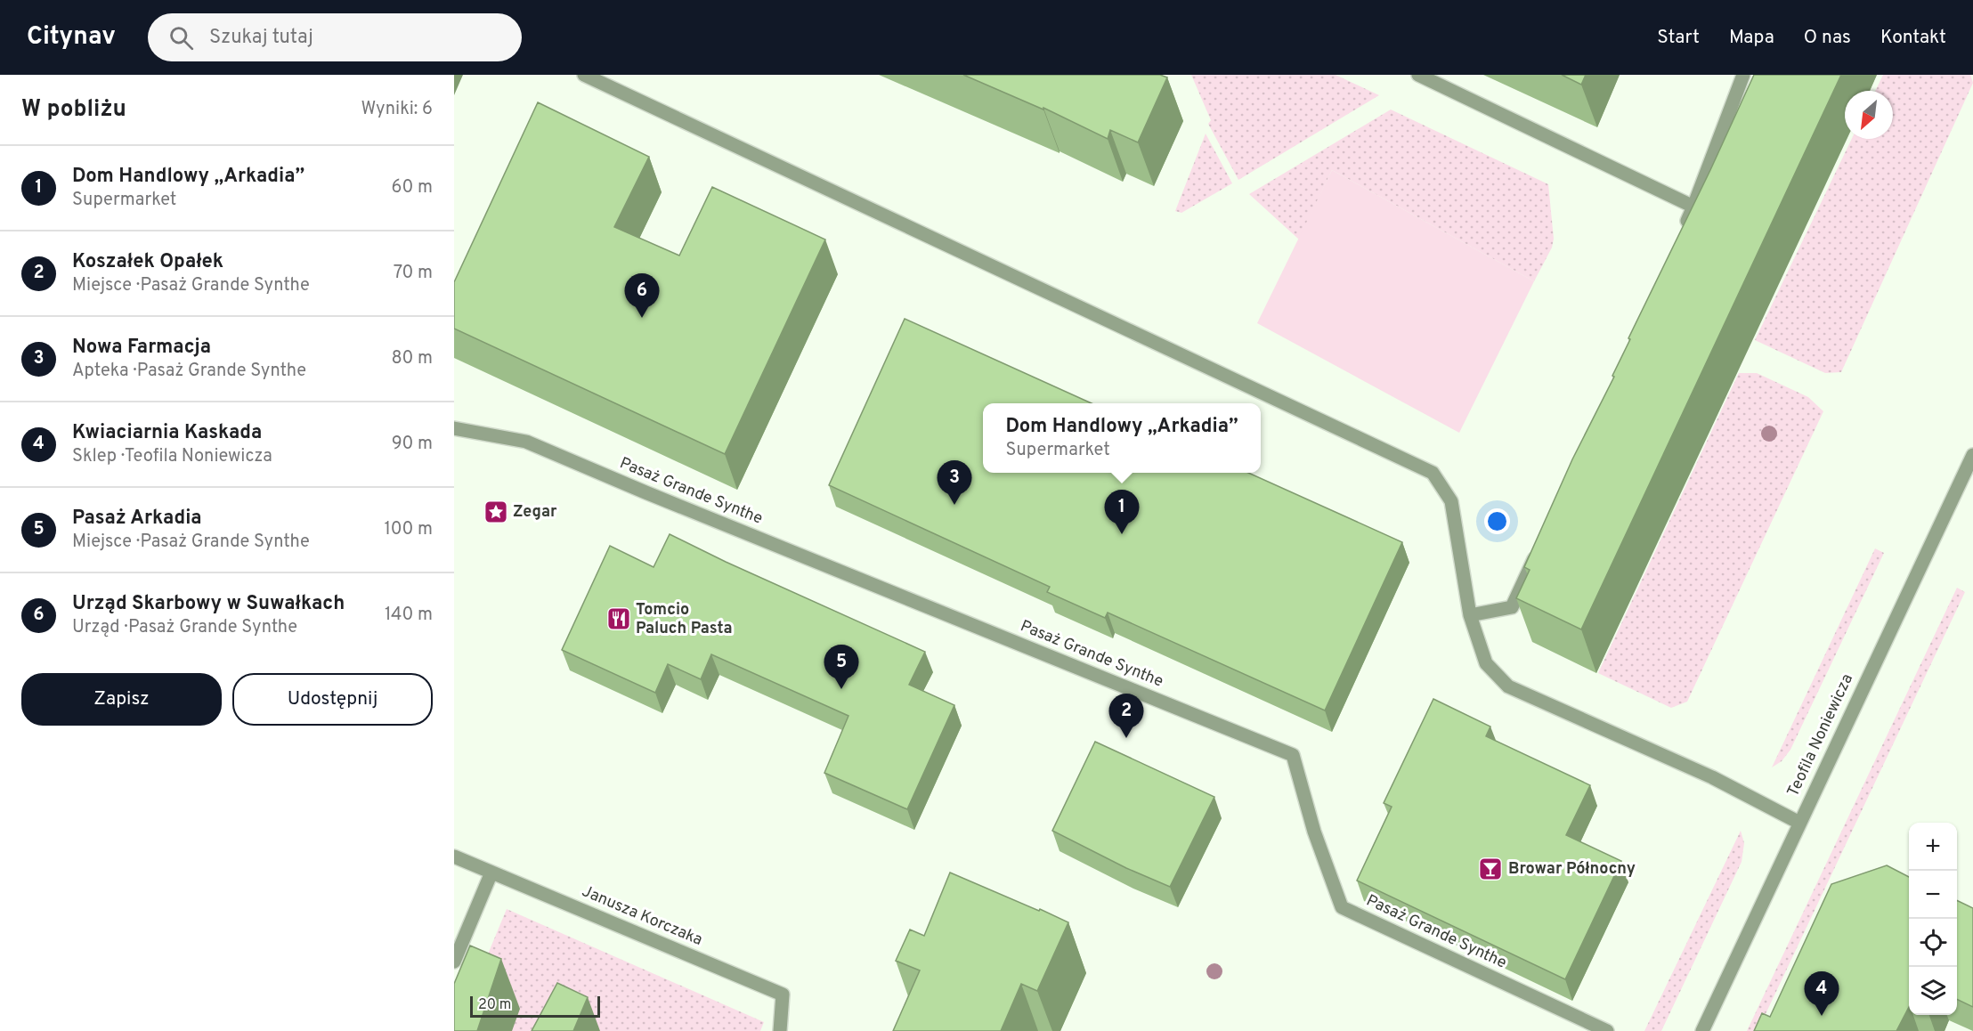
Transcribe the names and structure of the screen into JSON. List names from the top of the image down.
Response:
{
  "streets": {
    "street": ["Pasaż Grande Synthe", "Teofila Noniewicza", "Janusza Korczaka"]
  },
  "places": {
    "place": ["Zegar"],
    "restaurant": ["Tomcio Paluch Pasta"],
    "bar": ["Browar Północny"]
  },
  "scale_bar": "20 m",
  "north": "bottom left",
  "page": {
    "header": "Citynav",
    "search": "Szukaj tutaj",
    "nav": [
      "Start",
      "Mapa",
      "O nas",
      "Kontakt"
    ],
    "heading": ["W pobliżu", "Wyniki: 6"],
    "list": [
      {
        "mark": "1",
        "name": "Dom Handlowy „Arkadia”",
        "note": "Supermarket",
        "value": "60 m"
      },
      {
        "mark": "2",
        "name": "Koszałek Opałek",
        "note": "Miejsce · Pasaż Grande Synthe",
        "value": "70 m"
      },
      {
        "mark": "3",
        "name": "Nowa Farmacja",
        "note": "Apteka · Pasaż Grande Synthe",
        "value": "80 m"
      },
      {
        "mark": "4",
        "name": "Kwiaciarnia Kaskada",
        "note": "Sklep · Teofila Noniewicza",
        "value": "90 m"
      },
      {
        "mark": "5",
        "name": "Pasaż Arkadia",
        "note": "Miejsce · Pasaż Grande Synthe",
        "value": "100 m"
      },
      {
        "mark": "6",
        "name": "Urząd Skarbowy w Suwałkach",
        "note": "Urząd · Pasaż Grande Synthe",
        "value": "140 m"
      }
    ],
    "pins": [
      "6",
      "3",
      "1",
      "5",
      "2",
      "4"
    ],
    "popup": ["Dom Handlowy „Arkadia”", "Supermarket"],
    "buttons": ["Zapisz", "Udostępnij"],
    "map_buttons": ["+", "−"],
    "scale": "20 m"
  }
}
